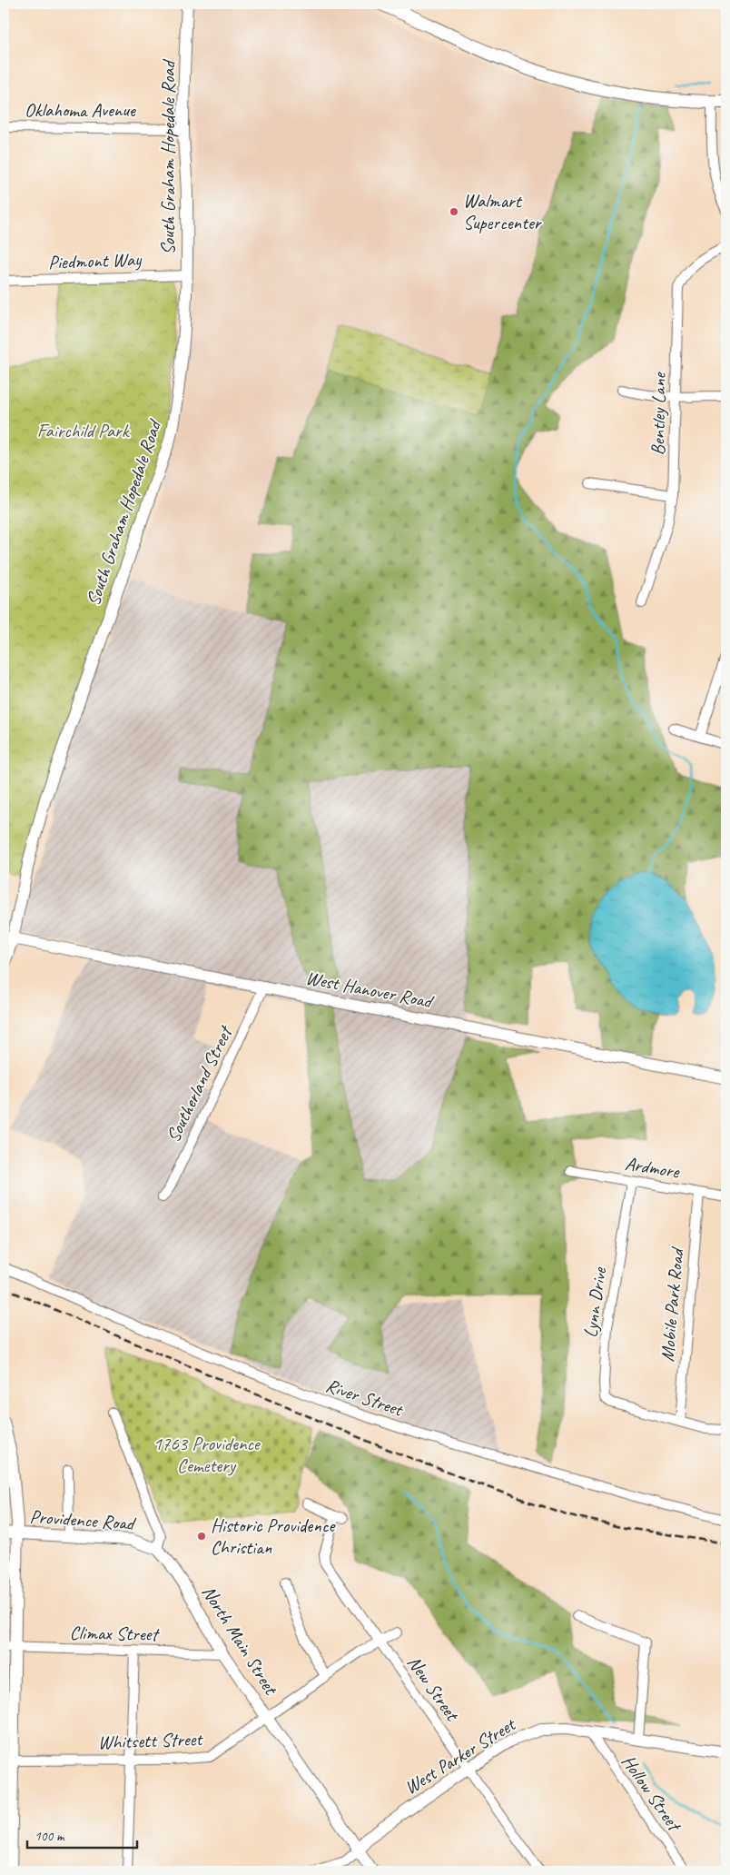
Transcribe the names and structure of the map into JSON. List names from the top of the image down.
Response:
{
  "streets": {
    "street": [
      "Oklahoma Avenue",
      "South Graham Hopedale Road",
      "Piedmont Way",
      "Bentley Lane",
      "West Hanover Road",
      "Southerland Street",
      "Ardmore",
      "Lynn Drive",
      "Mobile Park Road",
      "River Street",
      "Providence Road",
      "Climax Street",
      "North Main Street",
      "New Street",
      "Whitsett Street",
      "West Parker Street",
      "Hollow Street"
    ]
  },
  "crossings": [
    ["Oklahoma Avenue", "South Graham Hopedale Road"],
    ["South Graham Hopedale Road", "Piedmont Way"],
    ["South Graham Hopedale Road", "West Hanover Road"],
    ["West Hanover Road", "Southerland Street"],
    ["Ardmore", "Lynn Drive"],
    ["Ardmore", "Mobile Park Road"],
    ["Lynn Drive", "Mobile Park Road"],
    ["Providence Road", "North Main Street"],
    ["Climax Street", "North Main Street"],
    ["North Main Street", "Whitsett Street"],
    ["North Main Street", "West Parker Street"],
    ["New Street", "Whitsett Street"],
    ["New Street", "West Parker Street"],
    ["West Parker Street", "Hollow Street"]
  ],
  "parks": ["Fairchild Park", "1763 Providence Cemetery"],
  "places": ["Walmart Supercenter", "Historic Providence Christian"],
  "scale_bar": "100 m"
}
